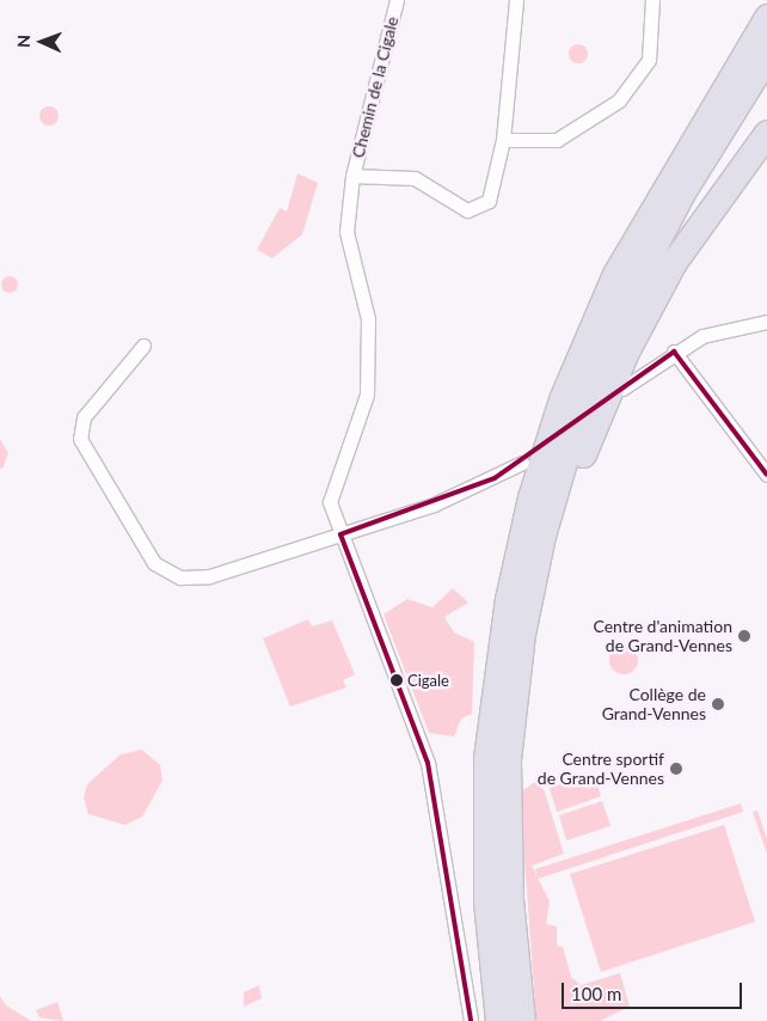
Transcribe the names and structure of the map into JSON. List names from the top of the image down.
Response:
{
  "streets": {
    "street": ["Chemin de la Cigale"]
  },
  "places": [
    "Centre d'animation de Grand-Vennes",
    "Cigale",
    "Collège de Grand-Vennes",
    "Centre sportif de Grand-Vennes"
  ],
  "scale_bar": "100 m",
  "north": "left"
}
